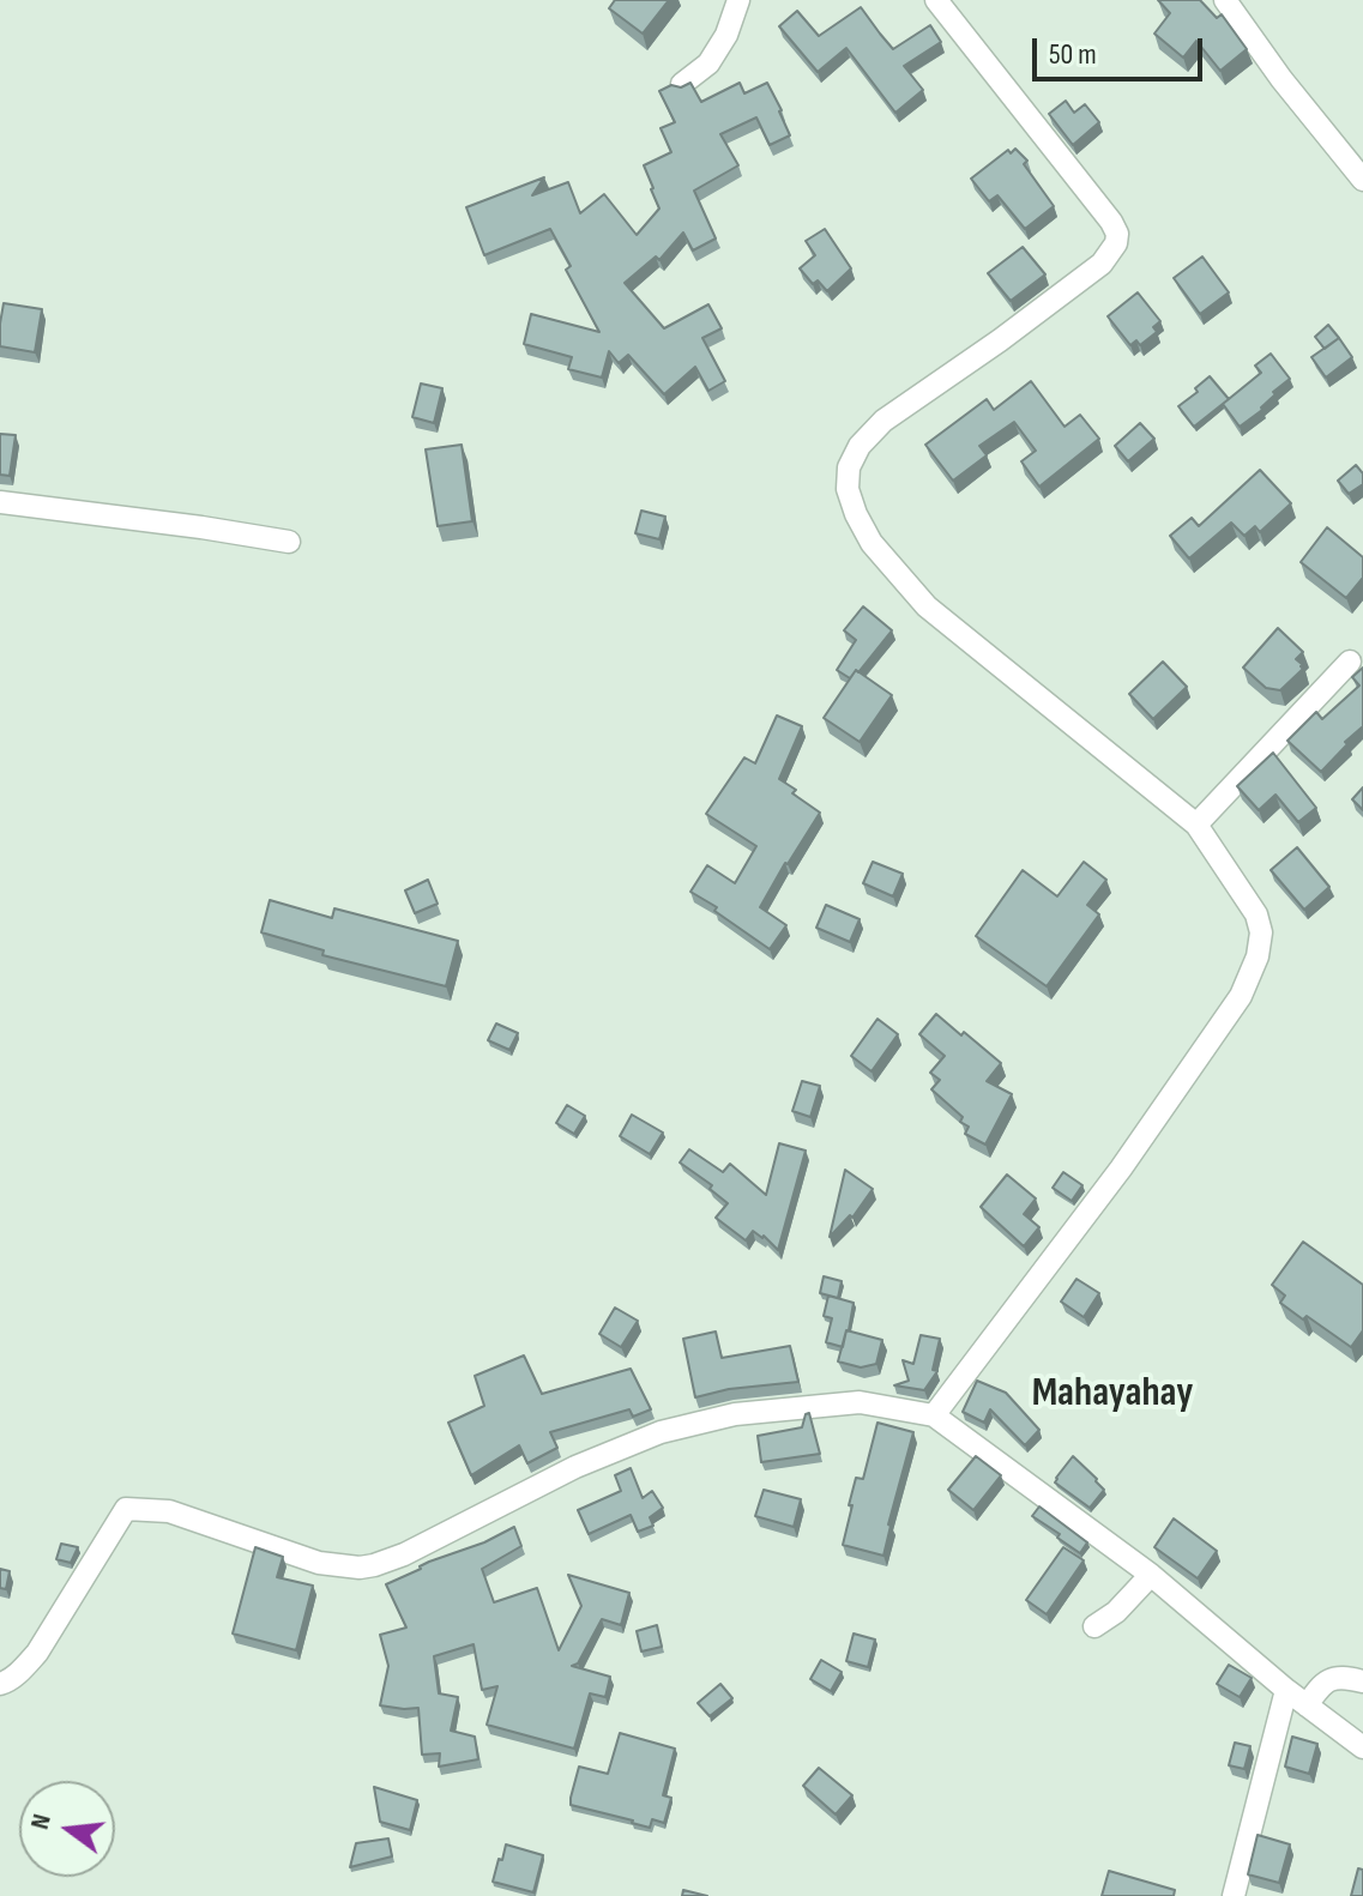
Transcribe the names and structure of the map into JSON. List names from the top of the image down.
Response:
{
  "districts": ["Mahayahay"],
  "scale_bar": "50 m",
  "north": "left"
}
